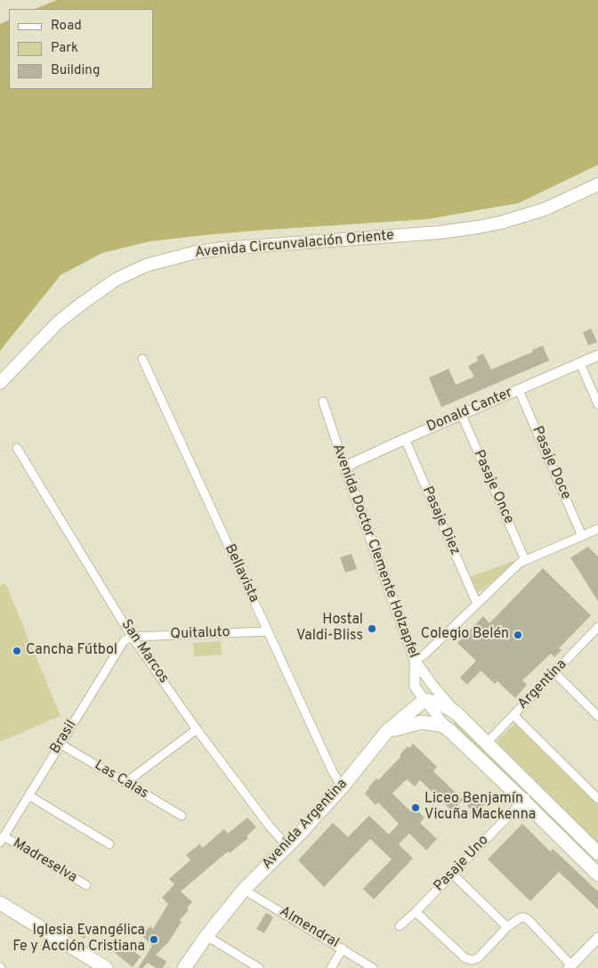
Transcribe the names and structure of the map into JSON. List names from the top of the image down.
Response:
{
  "streets": {
    "main road": ["Avenida Circunvalación Oriente", "Avenida Doctor Clemente Holzapfel", "Avenida Argentina"],
    "street": [
      "Donald Canter",
      "Pasaje Doce",
      "Pasaje Once",
      "Pasaje Diez",
      "Bellavista",
      "Quitaluto",
      "San Marcos",
      "Argentina",
      "Brasil",
      "Las Calas",
      "Madreselva",
      "Pasaje Uno",
      "Almendral"
    ]
  },
  "crossings": [
    ["Donald Canter", "Pasaje Doce"],
    ["Donald Canter", "Pasaje Once"],
    ["Donald Canter", "Pasaje Diez"],
    ["Donald Canter", "Avenida Doctor Clemente Holzapfel"],
    ["Avenida Doctor Clemente Holzapfel", "Pasaje Uno"],
    ["Bellavista", "Quitaluto"],
    ["Bellavista", "Avenida Argentina"],
    ["Quitaluto", "San Marcos"],
    ["Quitaluto", "Brasil"],
    ["San Marcos", "Brasil"],
    ["San Marcos", "Avenida Argentina"],
    ["Brasil", "Las Calas"],
    ["Brasil", "Madreselva"],
    ["Avenida Argentina", "Almendral"]
  ],
  "places": [
    "Hostal Valdi-Bliss",
    "Colegio Belén",
    "Cancha Fútbol",
    "Liceo Benjamín Vicuña Mackenna",
    "Iglesia Evangélica Fe y Acción Cristiana"
  ],
  "legend": ["Road", "Park", "Building"]
}
